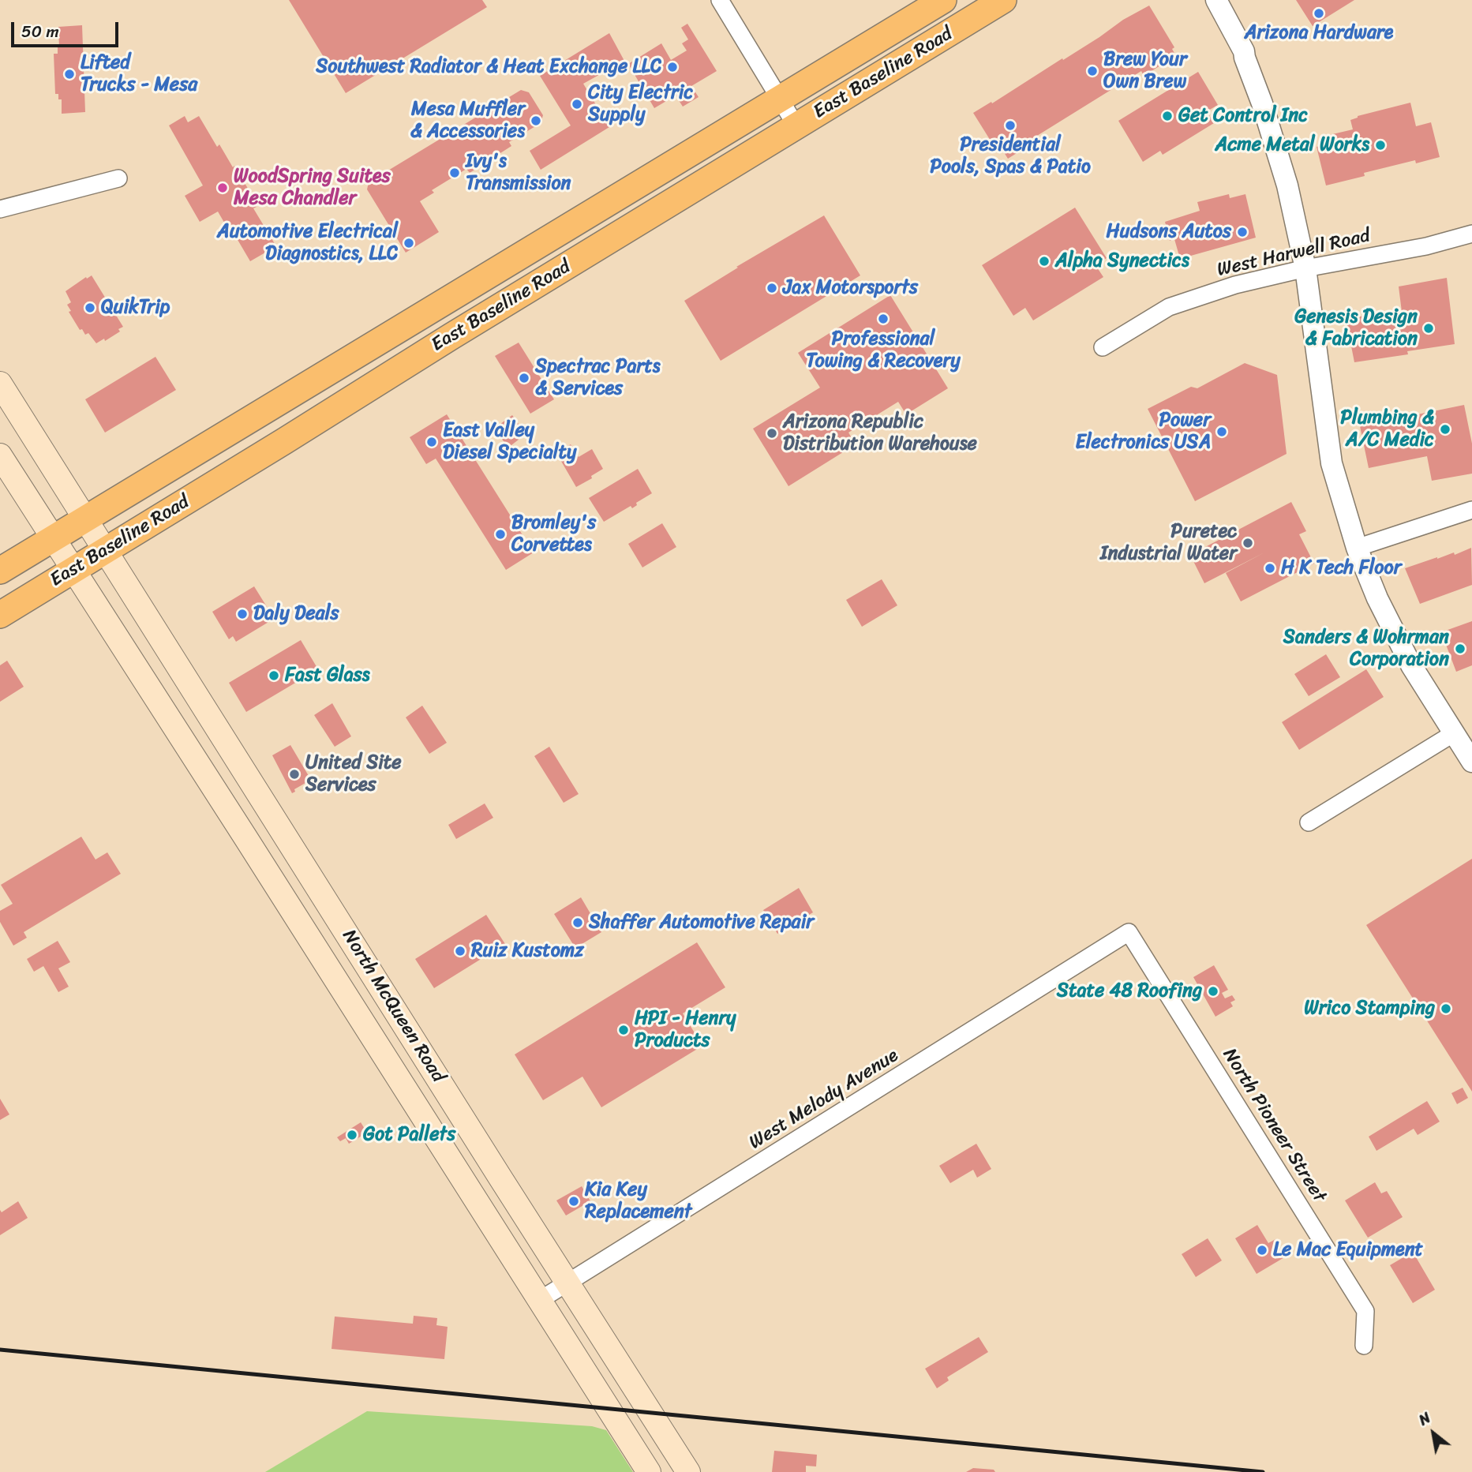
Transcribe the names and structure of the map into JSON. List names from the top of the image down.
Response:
{
  "streets": {
    "main road": ["East Baseline Road", "North McQueen Road"],
    "street": ["West Harwell Road", "West Melody Avenue", "North Pioneer Street"]
  },
  "crossings": [
    ["East Baseline Road", "North McQueen Road"],
    ["North McQueen Road", "West Melody Avenue"],
    ["West Melody Avenue", "North Pioneer Street"]
  ],
  "places": [
    "Arizona Hardware",
    "Southwest Radiator & Heat Exchange LLC",
    "Brew Your Own Brew",
    "Lifted Trucks - Mesa",
    "City Electric Supply",
    "Get Control Inc",
    "Mesa Muffler & Accessories",
    "Presidential Pools, Spas & Patio",
    "Acme Metal Works",
    "Ivy's Transmission",
    "WoodSpring Suites Mesa Chandler",
    "Hudsons Autos",
    "Automotive Electrical Diagnostics, LLC",
    "Alpha Synectics",
    "Jax Motorsports",
    "QuikTrip",
    "Professional Towing & Recovery",
    "Genesis Design & Fabrication",
    "Spectrac Parts & Services",
    "Plumbing & A/C Medic",
    "Power Electronics USA",
    "Arizona Republic Distribution Warehouse",
    "East Valley Diesel Specialty",
    "Bromley's Corvettes",
    "Puretec Industrial Water",
    "H K Tech Floor",
    "Daly Deals",
    "Sanders & Wohrman Corporation",
    "Fast Glass",
    "United Site Services",
    "Shaffer Automotive Repair",
    "Ruiz Kustomz",
    "State 48 Roofing",
    "Wrico Stamping",
    "HPI - Henry Products",
    "Got Pallets",
    "Kia Key Replacement",
    "Le Mac Equipment"
  ],
  "scale_bar": "50 m",
  "north": "top left"
}
